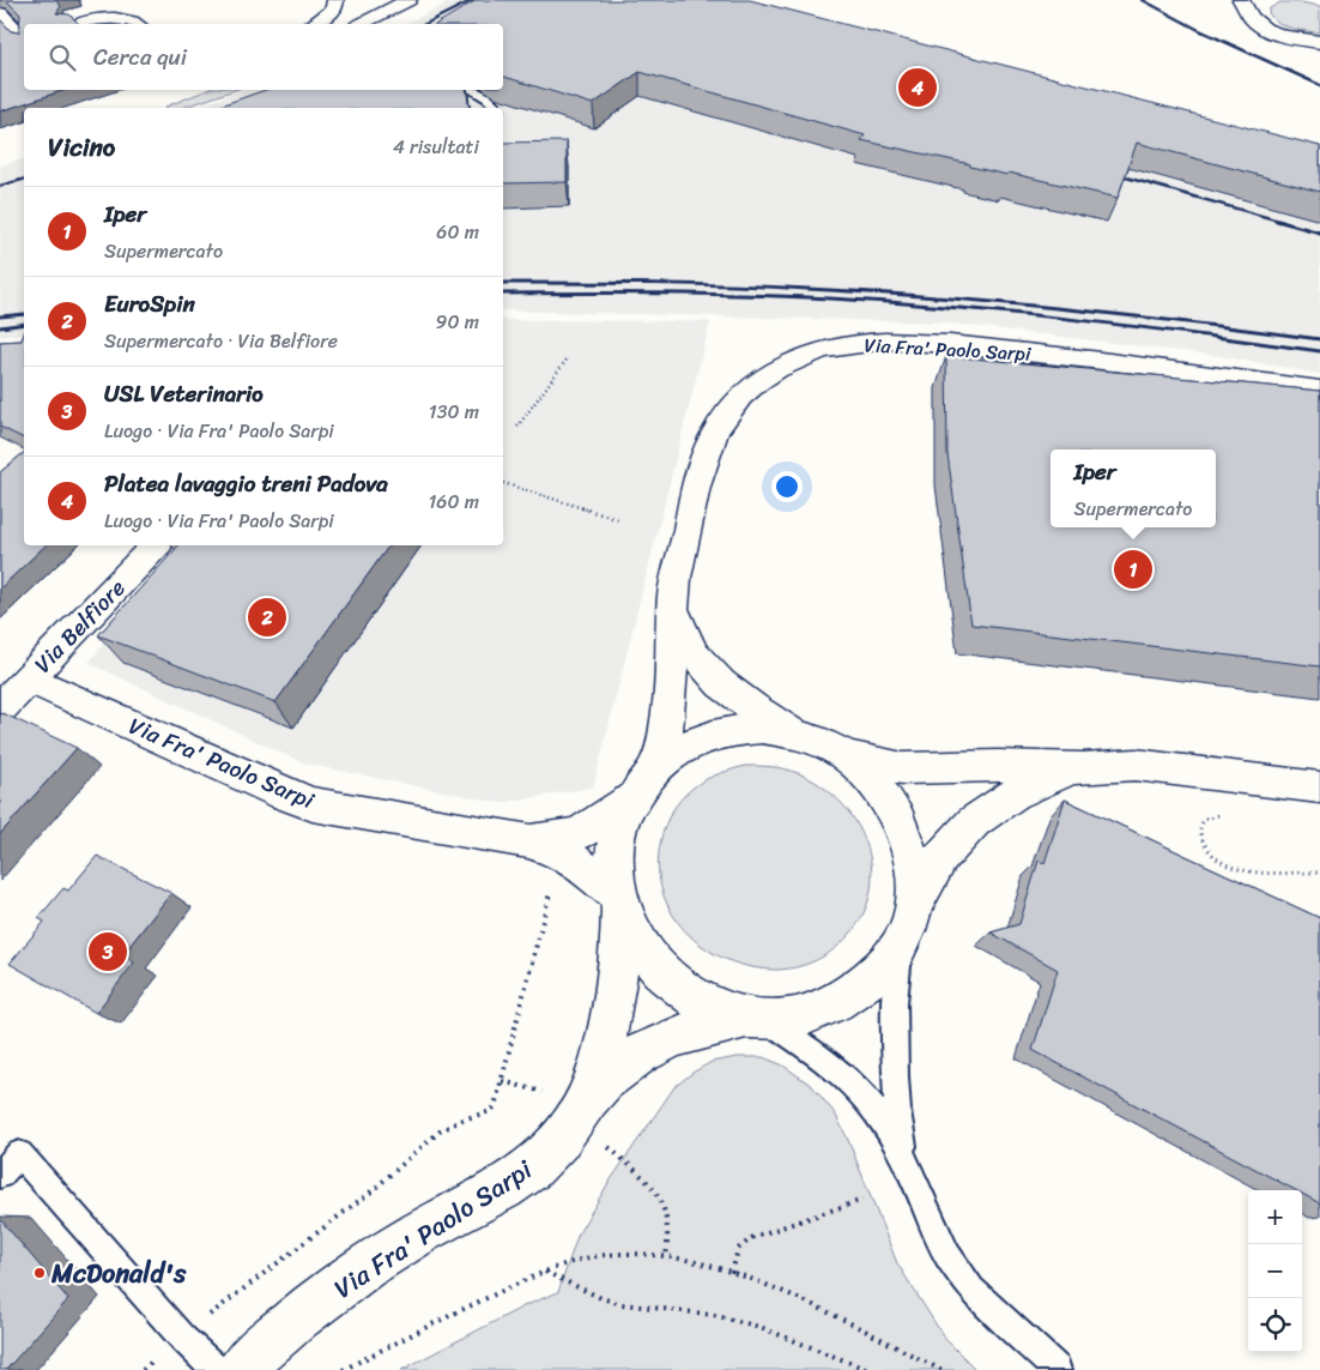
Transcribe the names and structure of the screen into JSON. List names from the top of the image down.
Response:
{
  "streets": {
    "street": ["Via Fra' Paolo Sarpi", "Via Belfiore"]
  },
  "crossings": [
    ["Via Fra' Paolo Sarpi", "Via Belfiore"]
  ],
  "places": ["McDonald's"],
  "page": {
    "search": "Cerca qui",
    "pins": [
      "4",
      "1",
      "2",
      "3"
    ],
    "heading": ["Vicino", "4 risultati"],
    "list": [
      {
        "mark": "1",
        "name": "Iper",
        "note": "Supermercato",
        "value": "60 m"
      },
      {
        "mark": "2",
        "name": "EuroSpin",
        "note": "Supermercato · Via Belfiore",
        "value": "90 m"
      },
      {
        "mark": "3",
        "name": "USL Veterinario",
        "note": "Luogo · Via Fra' Paolo Sarpi",
        "value": "130 m"
      },
      {
        "mark": "4",
        "name": "Platea lavaggio treni Padova",
        "note": "Luogo · Via Fra' Paolo Sarpi",
        "value": "160 m"
      }
    ],
    "popup": ["Iper", "Supermercato"],
    "map_buttons": ["+", "−"]
  }
}
